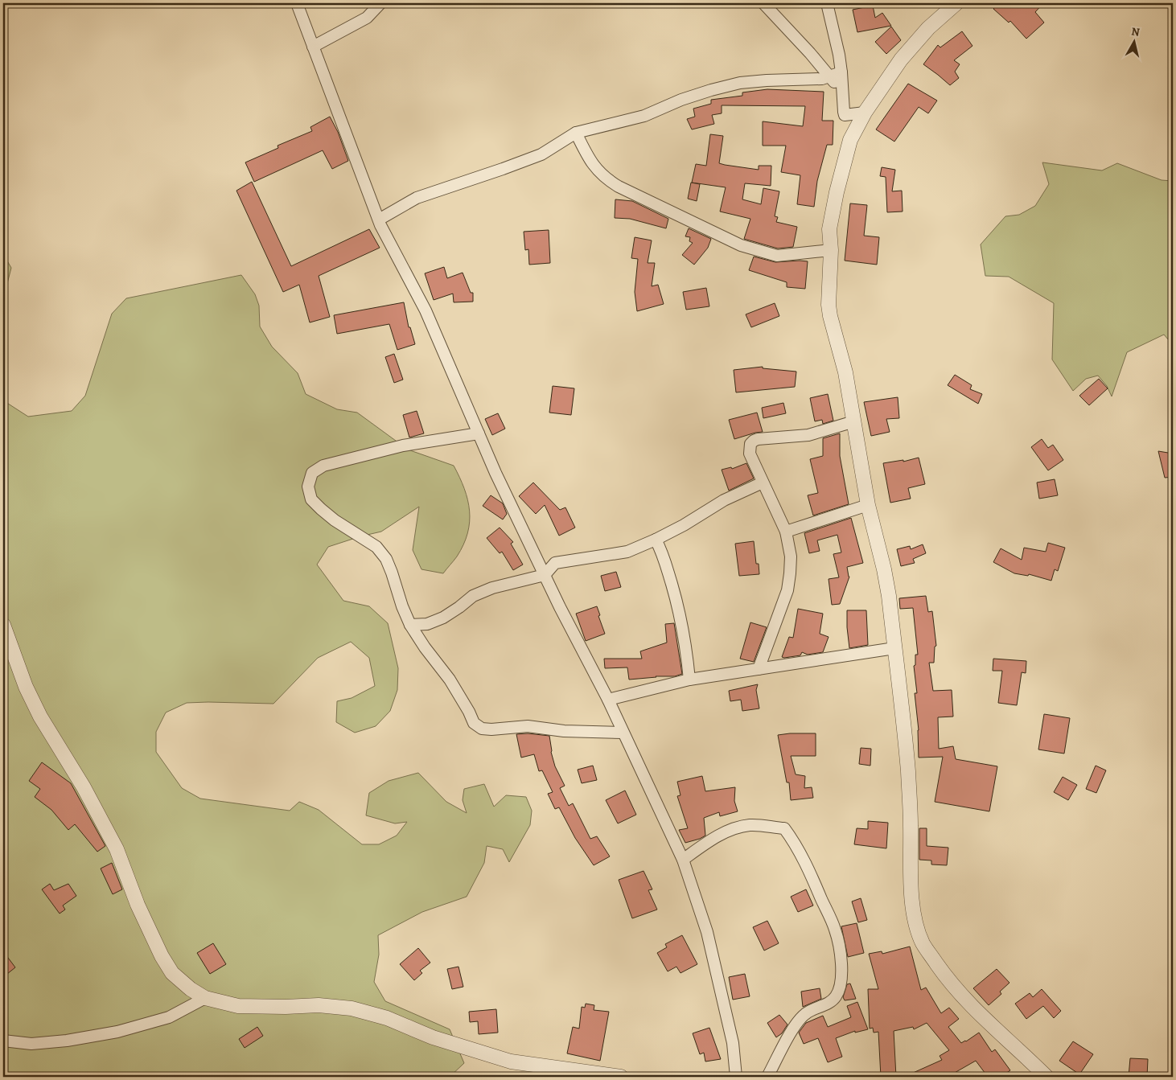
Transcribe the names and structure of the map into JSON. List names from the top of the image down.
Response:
{
  "north": "top"
}
